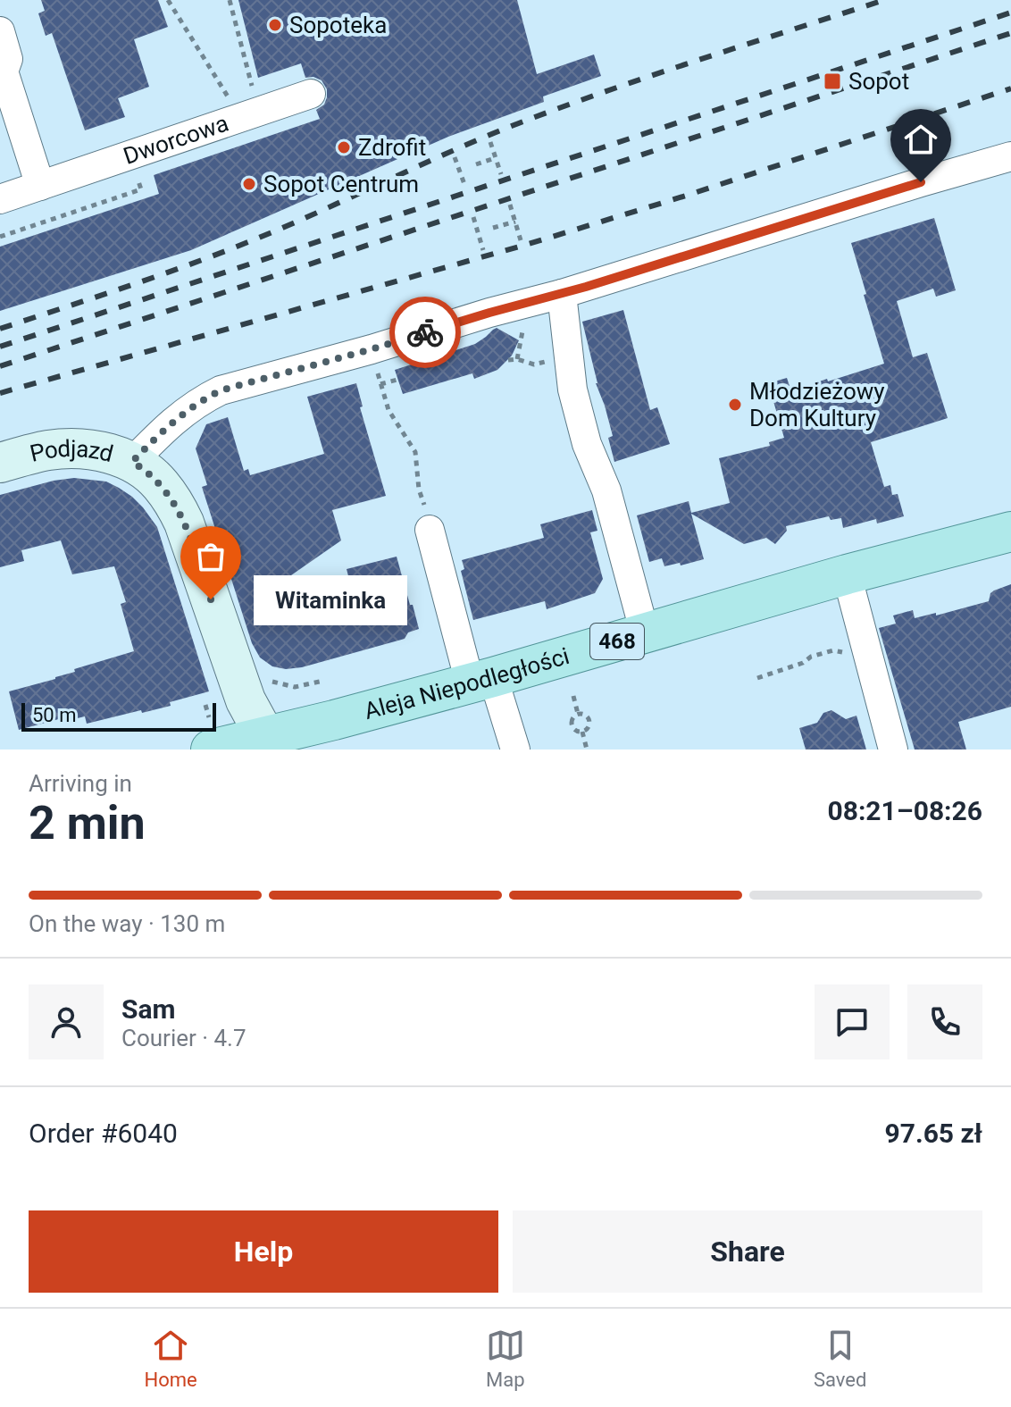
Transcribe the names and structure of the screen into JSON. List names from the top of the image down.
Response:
{
  "streets": {
    "main road": ["468", "Aleja Niepodległości"],
    "street": ["Dworcowa", "Podjazd"]
  },
  "crossings": [
    ["Podjazd", "Aleja Niepodległości"]
  ],
  "places": {
    "other": [
      "Sopoteka",
      "Zdrofit",
      "Sopot Centrum",
      "Młodzieżowy Dom Kultury",
      "Witaminka"
    ],
    "transit": ["Sopot"]
  },
  "scale_bar": "50 m",
  "page": {
    "bubble": "Witaminka",
    "scale": "50 m",
    "heading": ["2 min", "Arriving in", "08:21–08:26"],
    "panel": [
      "Sam",
      "Courier · 4.7",
      "Order #6040",
      "97.65 zł"
    ],
    "bar": "On the way · 130 m",
    "buttons": ["Help", "Share"],
    "tabs": ["Home", "Map", "Saved"]
  }
}
